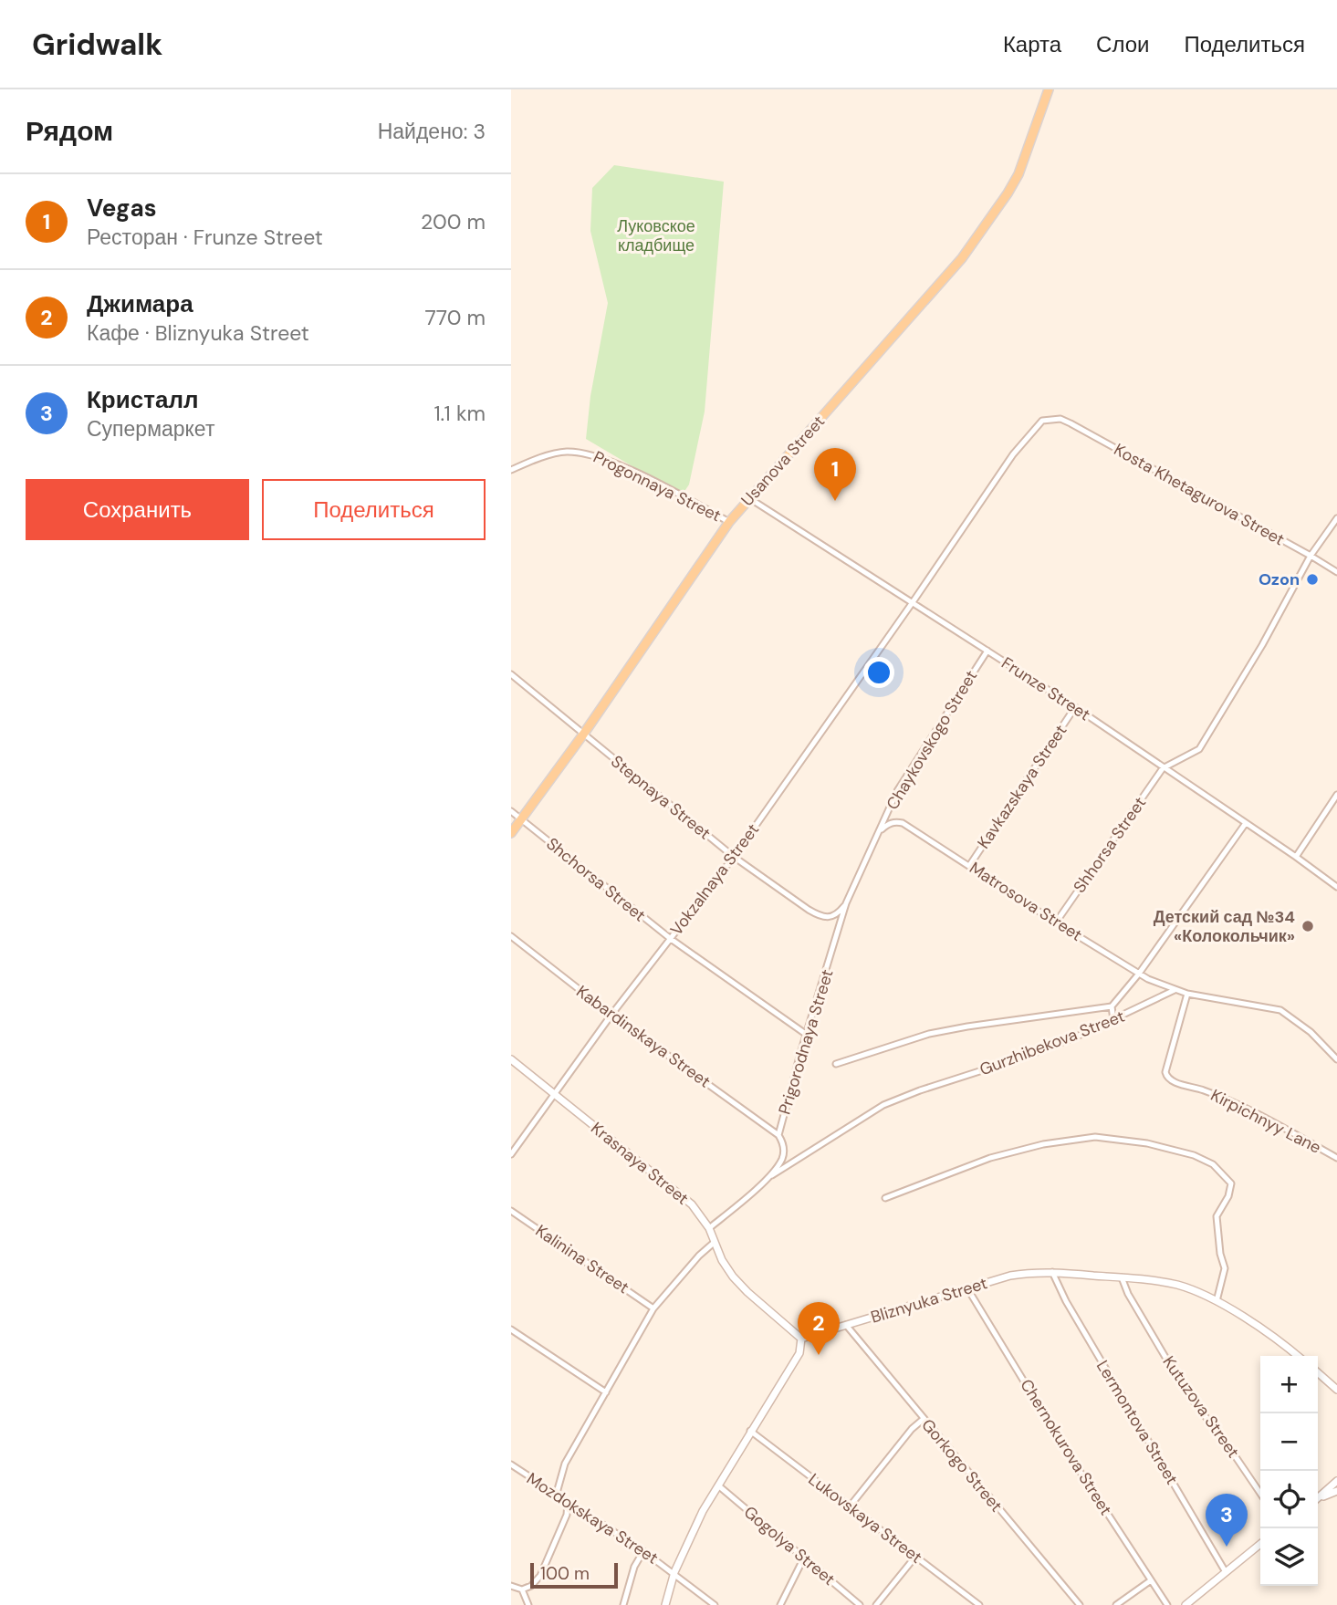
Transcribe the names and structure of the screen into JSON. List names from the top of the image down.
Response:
{
  "streets": {
    "main road": ["Usanova Street"],
    "street": [
      "Progonnaya Street",
      "Kosta Khetagurova Street",
      "Frunze Street",
      "Chaykovskogo Street",
      "Kavkazskaya Street",
      "Stepnaya Street",
      "Shhorsa Street",
      "Shchorsa Street",
      "Vokzalnaya Street",
      "Matrosova Street",
      "Kabardinskaya Street",
      "Prigorodnaya Street",
      "Gurzhibekova Street",
      "Kirpichnyy Lane",
      "Krasnaya Street",
      "Kalinina Street",
      "Bliznyuka Street",
      "Kutuzova Street",
      "Lermontova Street",
      "Chernokurova Street",
      "Gorkogo Street",
      "Mozdokskaya Street",
      "Lukovskaya Street",
      "Gogolya Street"
    ]
  },
  "crossings": [
    ["Usanova Street", "Progonnaya Street"],
    ["Usanova Street", "Frunze Street"],
    ["Usanova Street", "Stepnaya Street"],
    ["Usanova Street", "Shchorsa Street"],
    ["Kosta Khetagurova Street", "Vokzalnaya Street"],
    ["Frunze Street", "Chaykovskogo Street"],
    ["Frunze Street", "Kavkazskaya Street"],
    ["Frunze Street", "Shhorsa Street"],
    ["Frunze Street", "Vokzalnaya Street"],
    ["Chaykovskogo Street", "Matrosova Street"],
    ["Chaykovskogo Street", "Prigorodnaya Street"],
    ["Kavkazskaya Street", "Matrosova Street"],
    ["Stepnaya Street", "Vokzalnaya Street"],
    ["Stepnaya Street", "Prigorodnaya Street"],
    ["Shhorsa Street", "Matrosova Street"],
    ["Shchorsa Street", "Vokzalnaya Street"],
    ["Shchorsa Street", "Prigorodnaya Street"],
    ["Vokzalnaya Street", "Kabardinskaya Street"],
    ["Vokzalnaya Street", "Krasnaya Street"],
    ["Matrosova Street", "Prigorodnaya Street"],
    ["Matrosova Street", "Gurzhibekova Street"],
    ["Kabardinskaya Street", "Prigorodnaya Street"],
    ["Prigorodnaya Street", "Gurzhibekova Street"],
    ["Prigorodnaya Street", "Krasnaya Street"],
    ["Krasnaya Street", "Bliznyuka Street"],
    ["Bliznyuka Street", "Kutuzova Street"],
    ["Bliznyuka Street", "Lermontova Street"],
    ["Bliznyuka Street", "Chernokurova Street"],
    ["Bliznyuka Street", "Gorkogo Street"]
  ],
  "parks": ["Луковское кладбище"],
  "places": ["Ozon", "Детский сад №34 «Колокольчик»"],
  "scale_bar": "100 m",
  "page": {
    "header": "Gridwalk",
    "nav": ["Карта", "Слои", "Поделиться"],
    "heading": ["Рядом", "Найдено: 3"],
    "list": [
      {
        "mark": "1",
        "name": "Vegas",
        "note": "Ресторан · Frunze Street",
        "value": "200 m"
      },
      {
        "mark": "2",
        "name": "Джимара",
        "note": "Кафе · Bliznyuka Street",
        "value": "770 m"
      },
      {
        "mark": "3",
        "name": "Кристалл",
        "note": "Супермаркет",
        "value": "1.1 km"
      }
    ],
    "pins": ["1", "2", "3"],
    "buttons": ["Сохранить", "Поделиться"],
    "map_buttons": ["+", "−"],
    "scale": "100 m"
  }
}
